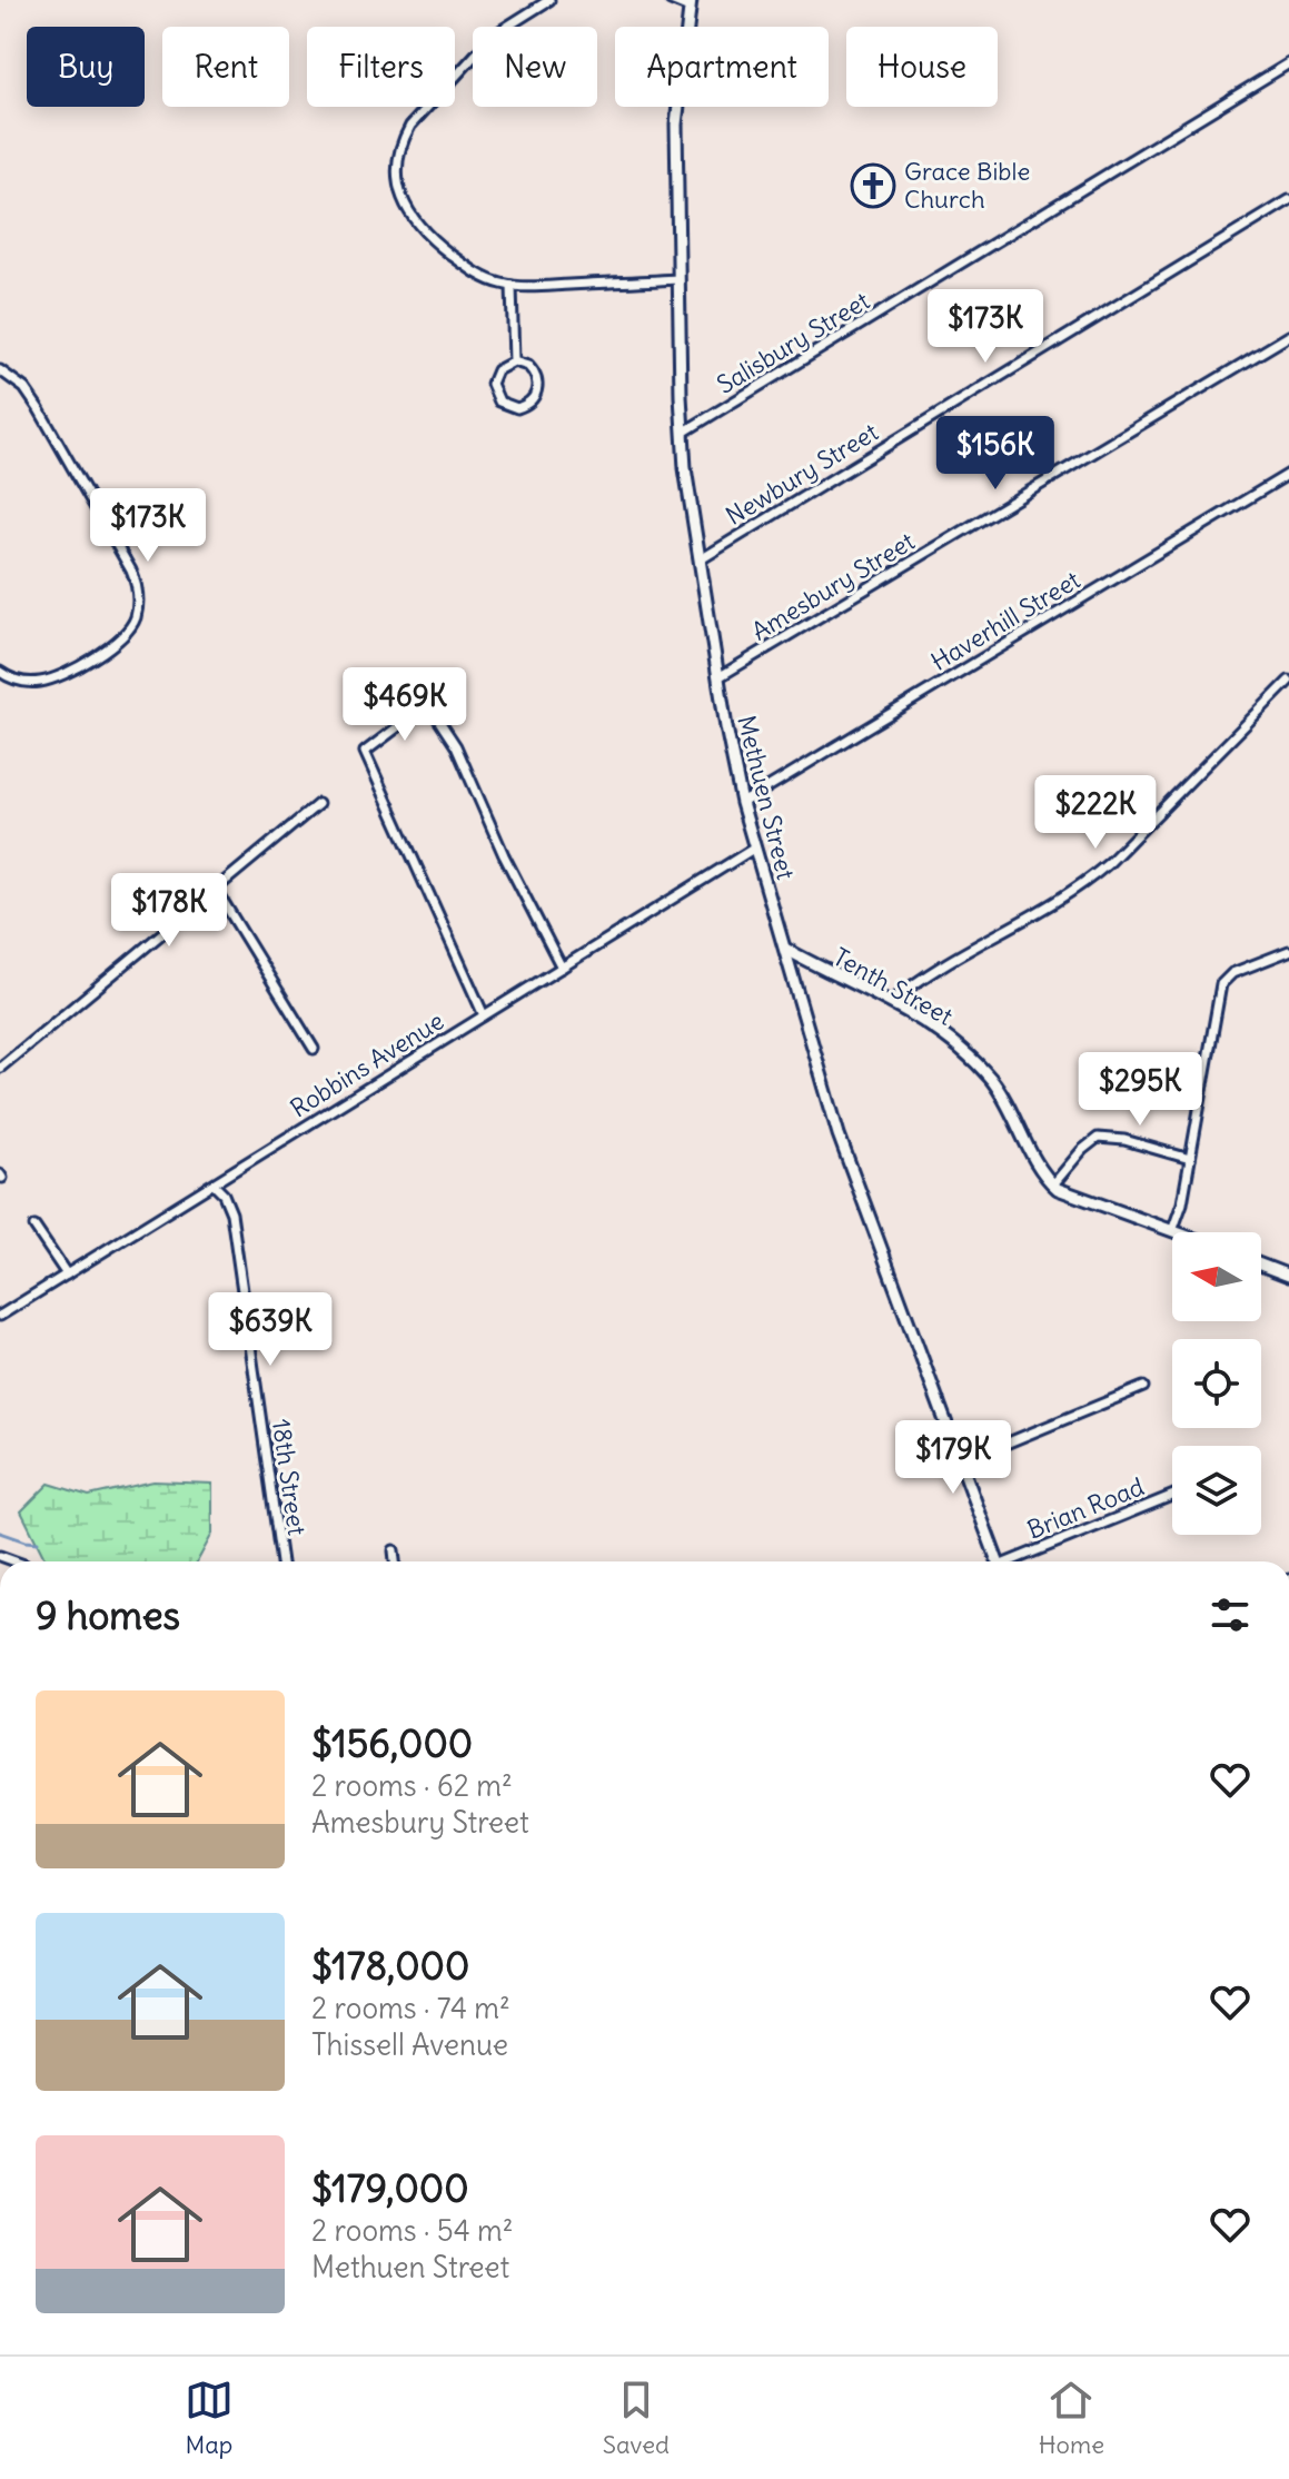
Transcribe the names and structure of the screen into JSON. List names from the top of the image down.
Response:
{
  "streets": {
    "street": [
      "Salisbury Street",
      "Newbury Street",
      "Amesbury Street",
      "Haverhill Street",
      "Methuen Street",
      "Tenth Street",
      "Robbins Avenue",
      "18th Street",
      "Brian Road"
    ]
  },
  "crossings": [
    ["Salisbury Street", "Methuen Street"],
    ["Newbury Street", "Methuen Street"],
    ["Amesbury Street", "Methuen Street"],
    ["Haverhill Street", "Methuen Street"],
    ["Methuen Street", "Tenth Street"],
    ["Methuen Street", "Robbins Avenue"],
    ["Robbins Avenue", "18th Street"]
  ],
  "places": {
    "church": ["Grace Bible Church"]
  },
  "north": "left",
  "page": {
    "chip": [
      "Buy",
      "Rent",
      "Filters",
      "New",
      "Apartment",
      "House"
    ],
    "price": [
      "$173K",
      "$156K",
      "$173K",
      "$469K",
      "$222K",
      "$178K",
      "$295K",
      "$639K",
      "$179K"
    ],
    "heading": "9 homes",
    "list": [
      {
        "name": "$156,000",
        "note": "2 rooms · 62 m² · Amesbury Street"
      },
      {
        "name": "$178,000",
        "note": "2 rooms · 74 m² · Thissell Avenue"
      },
      {
        "name": "$179,000",
        "note": "2 rooms · 54 m² · Methuen Street"
      }
    ],
    "tabs": ["Map", "Saved", "Home"]
  }
}
